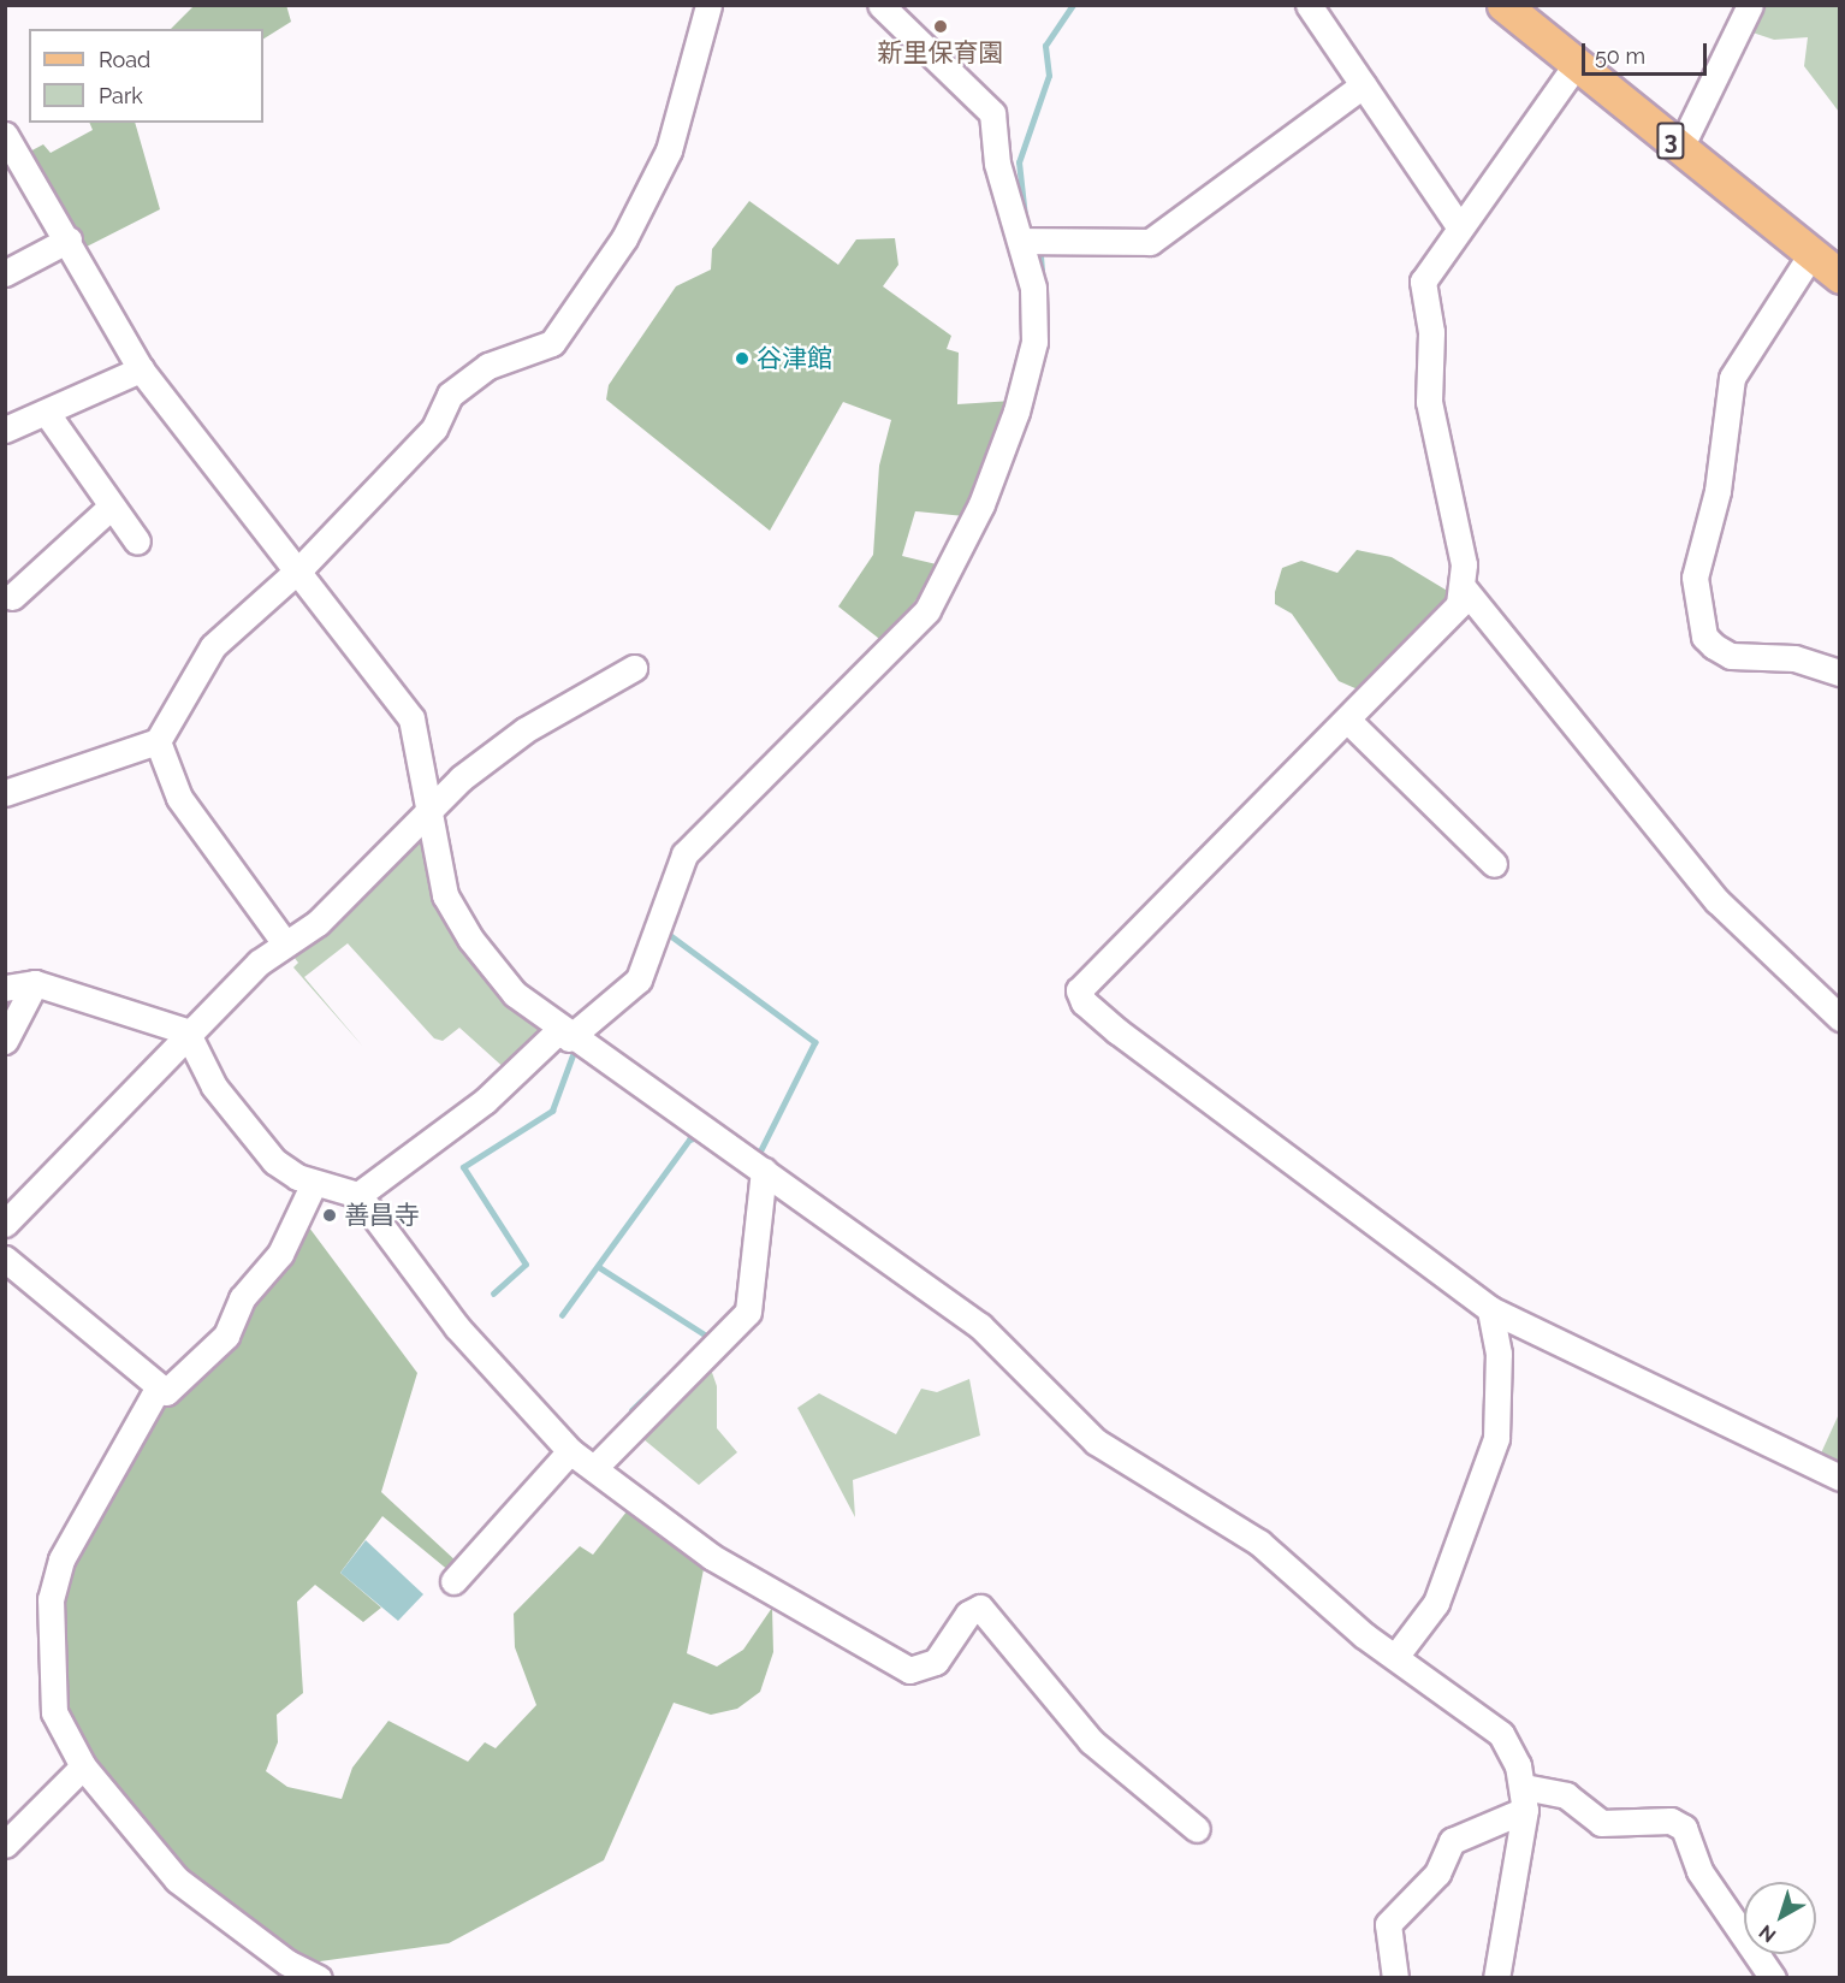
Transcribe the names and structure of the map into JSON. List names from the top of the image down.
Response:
{
  "streets": {
    "main road": ["3"]
  },
  "places": ["新里保育園", "谷津館", "善昌寺"],
  "legend": ["Road", "Park"],
  "scale_bar": "50 m",
  "north": "bottom left"
}
